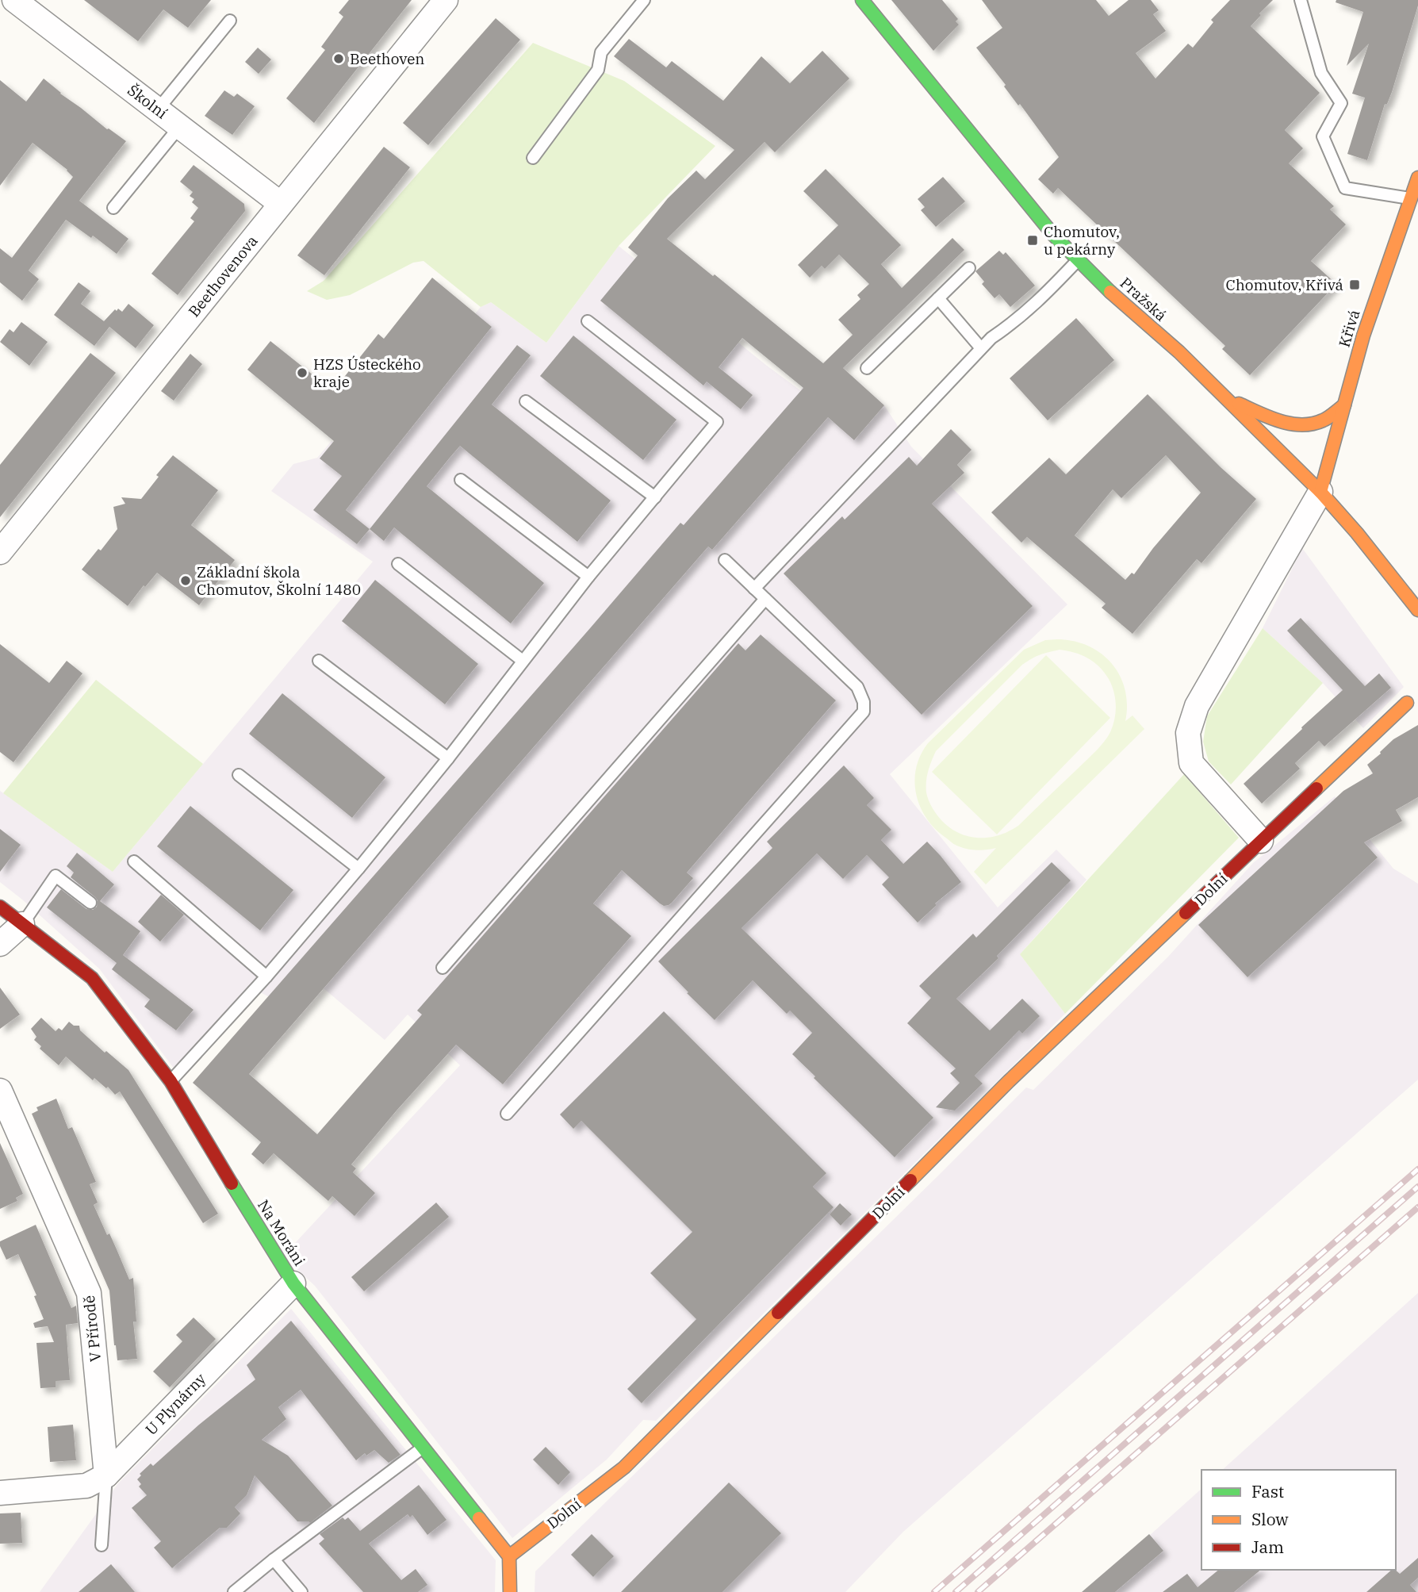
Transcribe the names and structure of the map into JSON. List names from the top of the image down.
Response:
{
  "streets": {
    "street": [
      "Školní",
      "Beethovenova",
      "Pražská",
      "Křivá",
      "Dolní",
      "Na Moráni",
      "V Přírodě",
      "U Plynárny"
    ]
  },
  "crossings": [
    ["Školní", "Beethovenova"],
    ["Pražská", "Křivá"],
    ["Dolní", "Na Moráni"],
    ["Na Moráni", "U Plynárny"],
    ["V Přírodě", "U Plynárny"]
  ],
  "places": {
    "other": ["Beethoven", "HZS Ústeckého kraje", "Základní škola Chomutov, Školní 1480"],
    "transit": ["Chomutov, u pekárny", "Chomutov, Křivá"]
  },
  "legend": ["Fast", "Slow", "Jam"]
}
